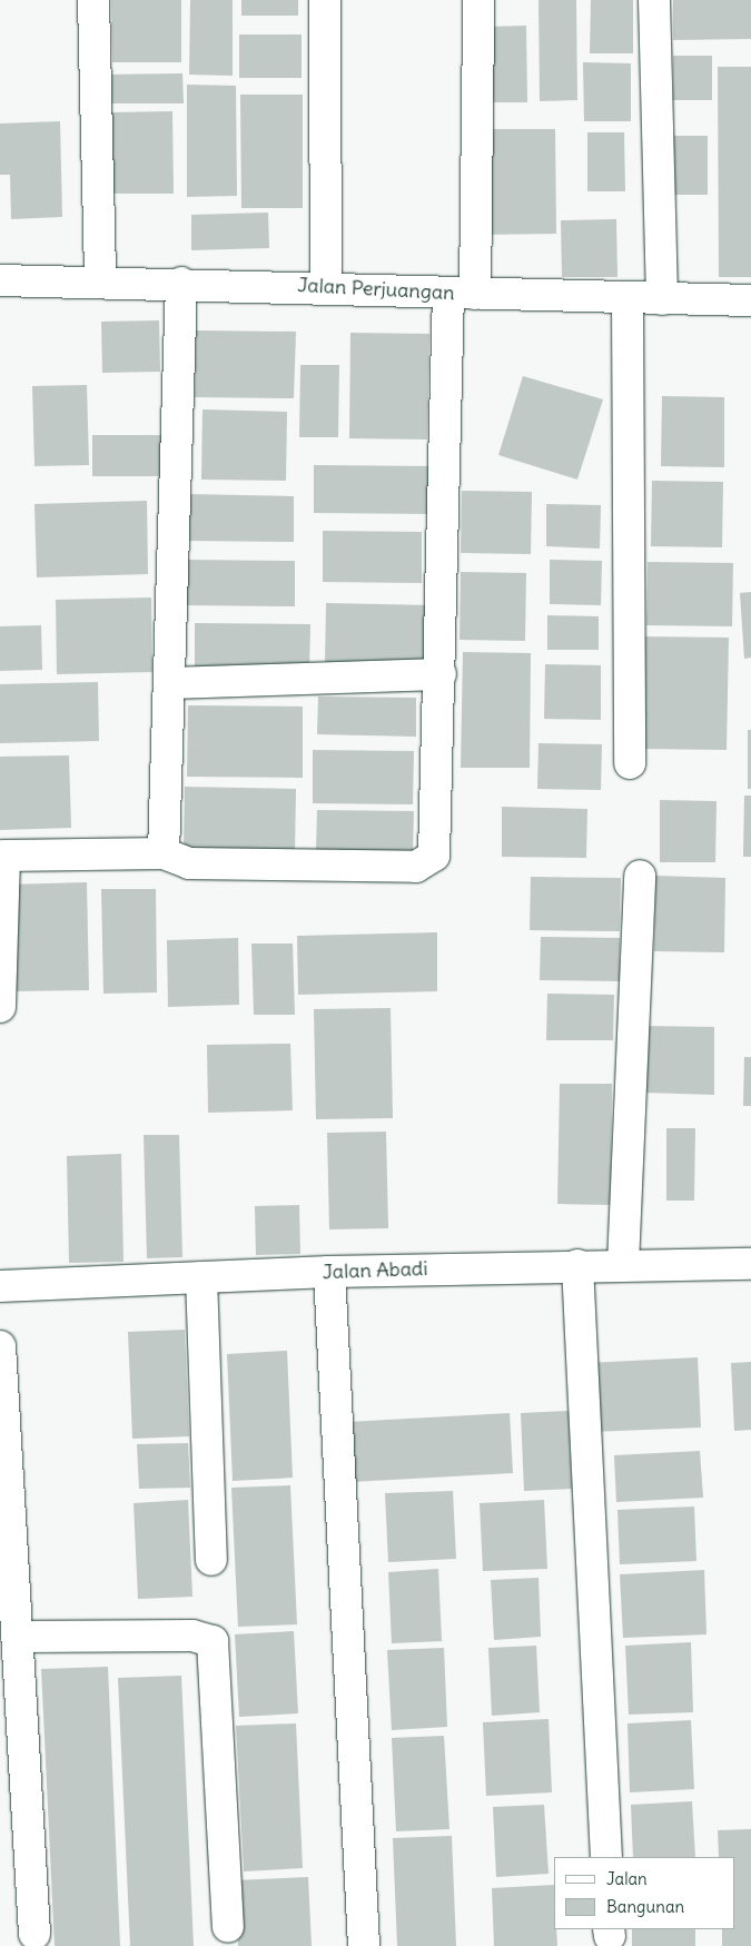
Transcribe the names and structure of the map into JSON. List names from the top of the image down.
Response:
{
  "streets": {
    "street": ["Jalan Perjuangan", "Jalan Abadi"]
  },
  "legend": ["Jalan", "Bangunan"]
}
